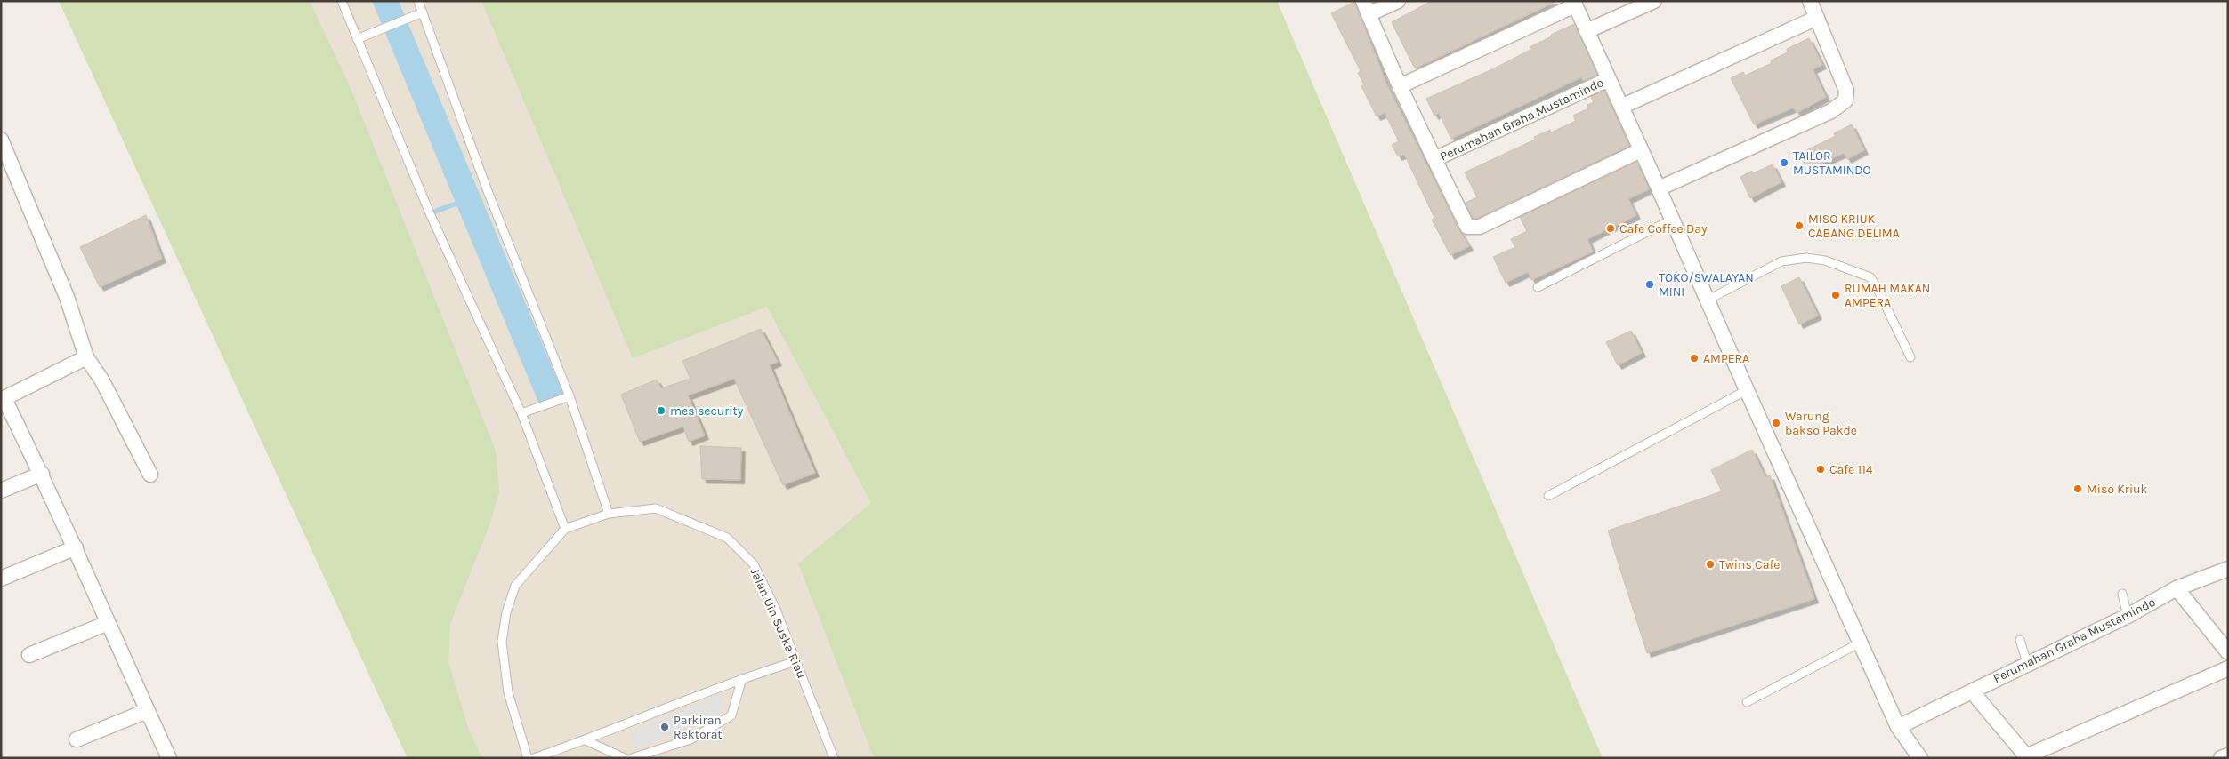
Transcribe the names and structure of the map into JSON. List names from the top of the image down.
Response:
{
  "streets": {
    "street": ["Perumahan Graha Mustamindo"],
    "lane": ["Jalan Uin Suska Riau"]
  },
  "places": [
    "TAILOR MUSTAMINDO",
    "MISO KRIUK CABANG DELIMA",
    "Cafe Coffee Day",
    "TOKO/SWALAYAN MINI",
    "RUMAH MAKAN AMPERA",
    "AMPERA",
    "mes security",
    "Warung bakso Pakde",
    "Cafe 114",
    "Miso Kriuk",
    "Twins Cafe",
    "Parkiran Rektorat"
  ]
}
